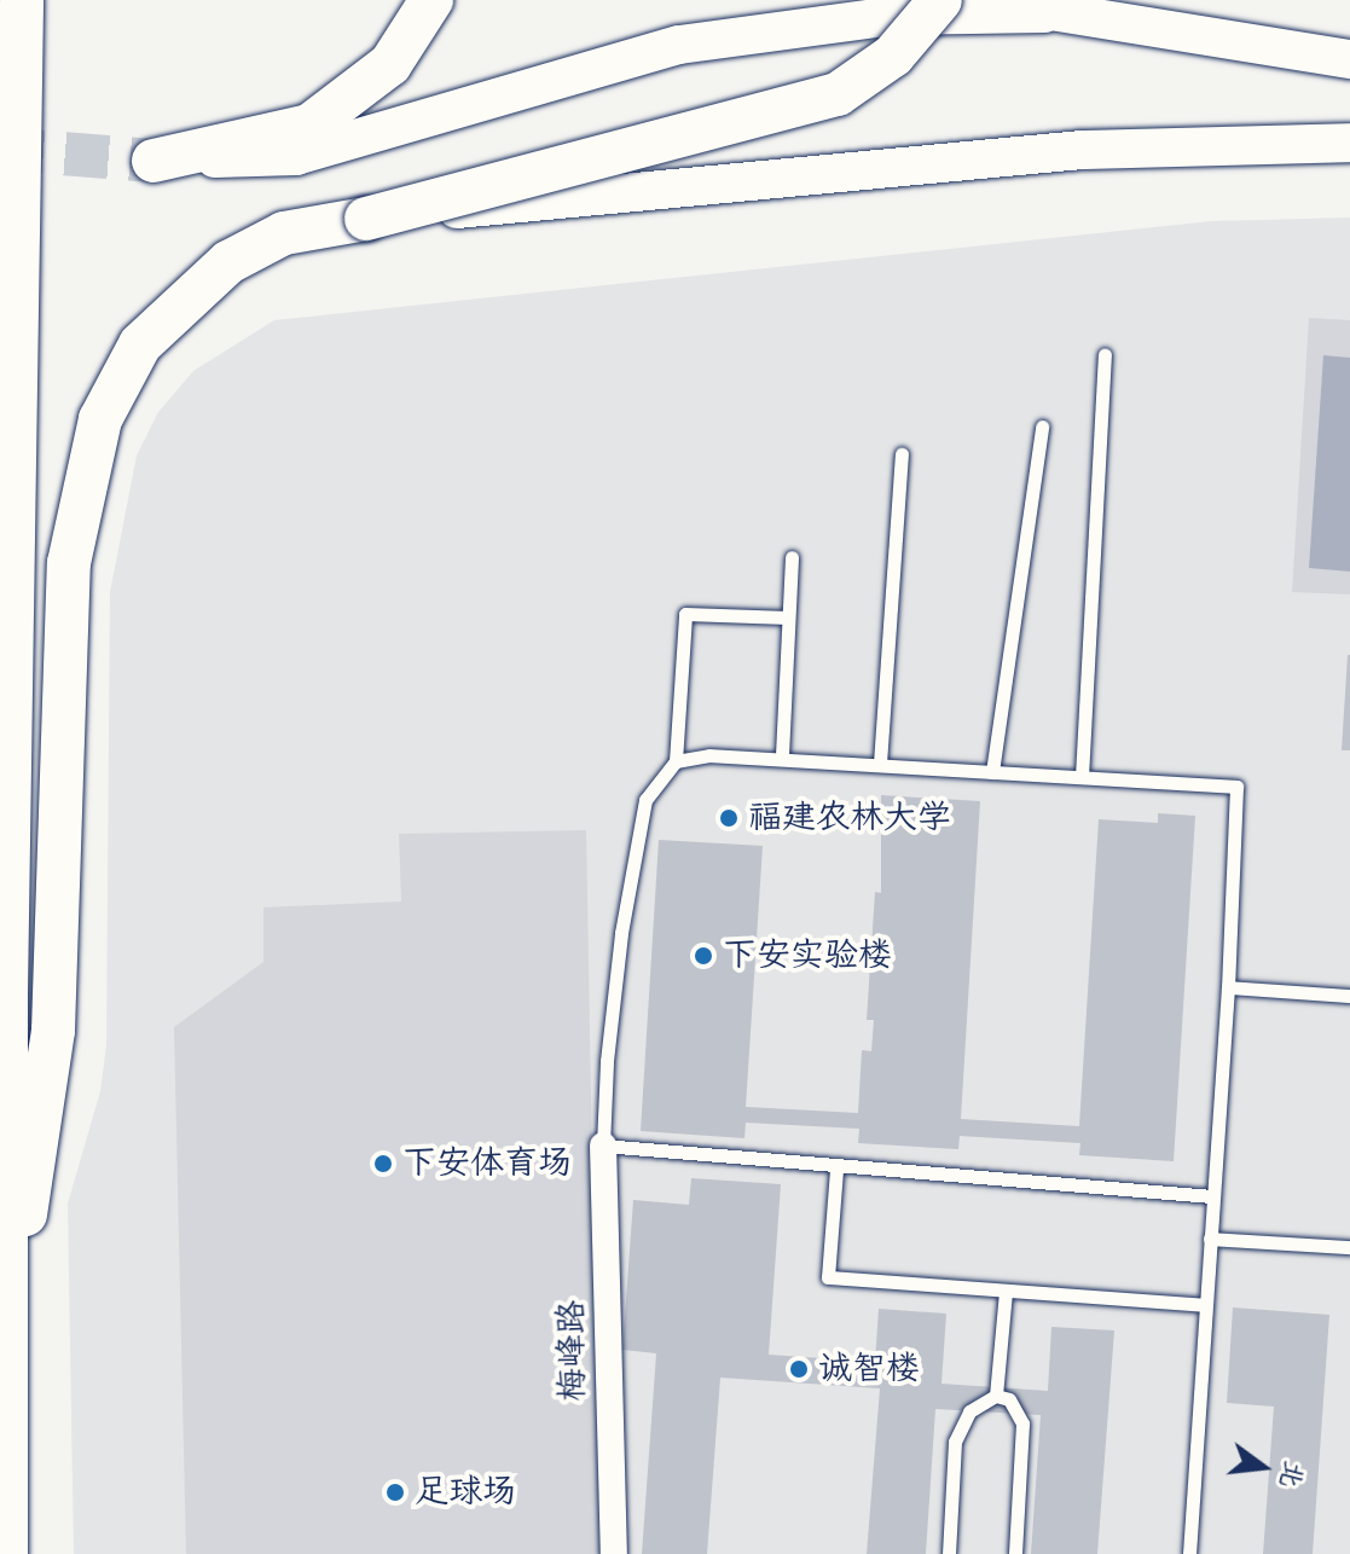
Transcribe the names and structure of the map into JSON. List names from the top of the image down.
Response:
{
  "streets": {
    "street": ["梅峰路"]
  },
  "places": [
    "福建农林大学",
    "下安实验楼",
    "下安体育场",
    "诚智楼",
    "足球场"
  ],
  "north": "right"
}
